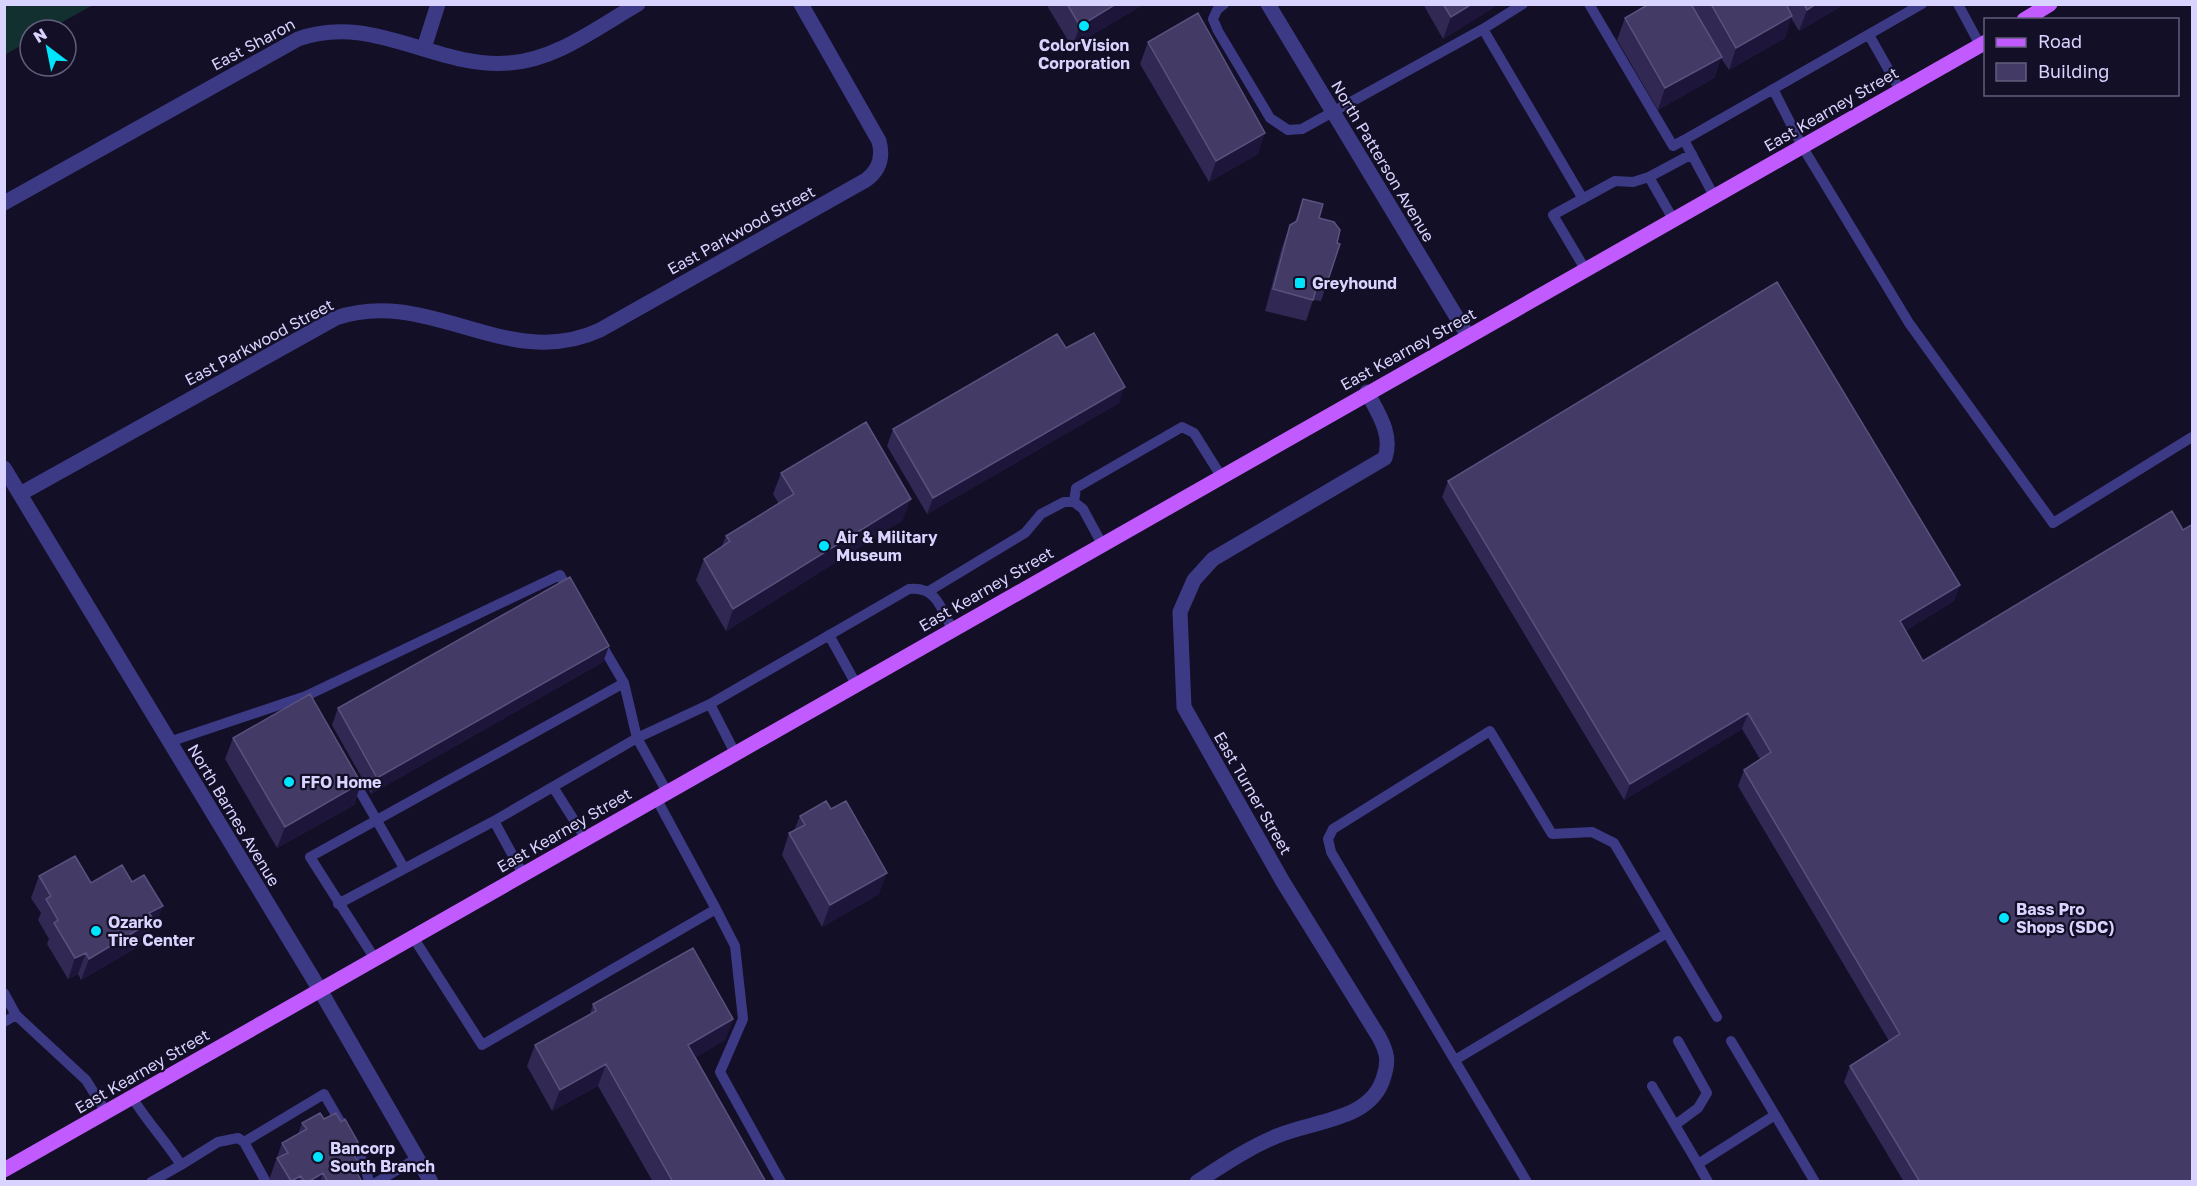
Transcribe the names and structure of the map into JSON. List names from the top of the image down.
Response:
{
  "streets": {
    "main road": ["East Kearney Street"],
    "street": [
      "East Sharon",
      "North Patterson Avenue",
      "East Parkwood Street",
      "East Turner Street",
      "North Barnes Avenue"
    ]
  },
  "crossings": [
    ["East Kearney Street", "North Patterson Avenue"],
    ["East Kearney Street", "East Turner Street"],
    ["East Kearney Street", "North Barnes Avenue"],
    ["East Parkwood Street", "North Barnes Avenue"]
  ],
  "places": {
    "other": [
      "ColorVision Corporation",
      "Air & Military Museum",
      "FFO Home",
      "Bass Pro Shops (SDC)",
      "Ozarko Tire Center",
      "Bancorp South Branch"
    ],
    "transit": ["Greyhound"]
  },
  "legend": ["Road", "Building"],
  "north": "top left"
}
